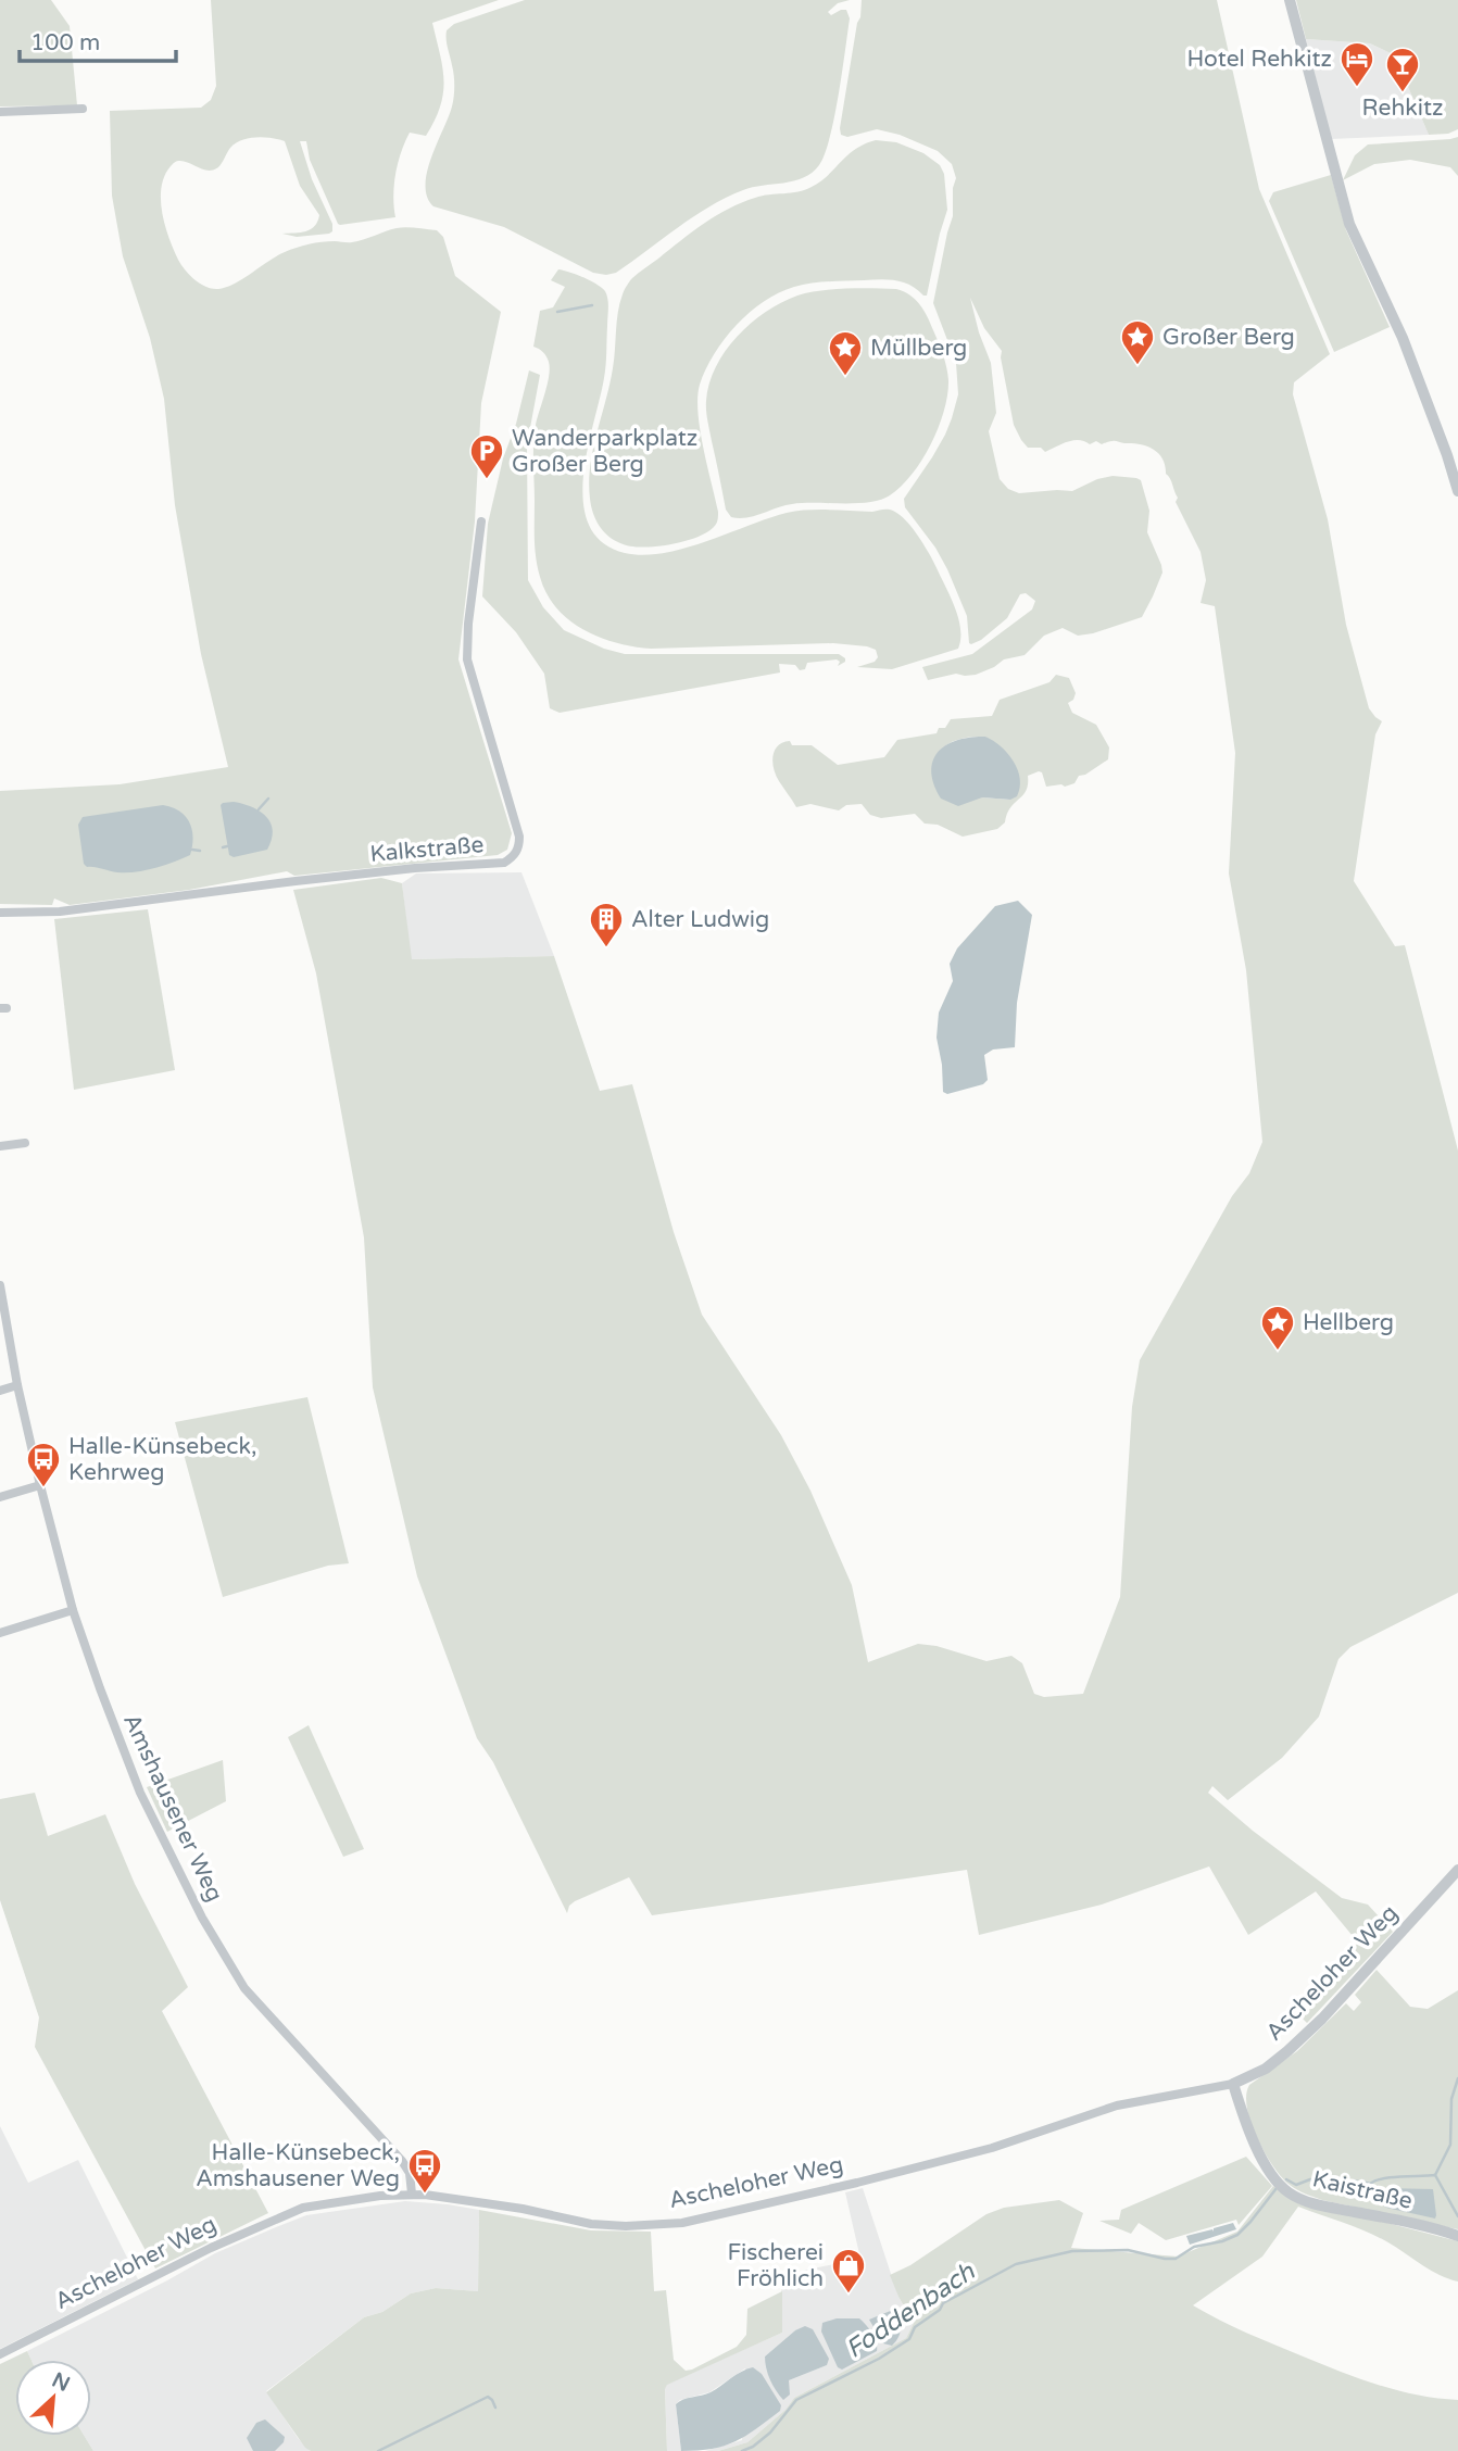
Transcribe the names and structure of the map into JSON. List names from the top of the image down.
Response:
{
  "streets": {
    "street": [
      "Kalkstraße",
      "Amshausener Weg",
      "Ascheloher Weg",
      "Kaistraße"
    ]
  },
  "crossings": [
    ["Amshausener Weg", "Ascheloher Weg"],
    ["Ascheloher Weg", "Kaistraße"]
  ],
  "water": ["Foddenbach"],
  "places": {
    "hotel": ["Hotel Rehkitz"],
    "bar": ["Rehkitz"],
    "place": ["Großer Berg", "Müllberg", "Hellberg"],
    "parking": ["Wanderparkplatz Großer Berg"],
    "building": ["Alter Ludwig"],
    "bus stop": ["Halle-Künsebeck, Kehrweg", "Halle-Künsebeck, Amshausener Weg"],
    "shop": ["Fischerei Fröhlich"]
  },
  "scale_bar": "100 m",
  "north": "top right"
}
